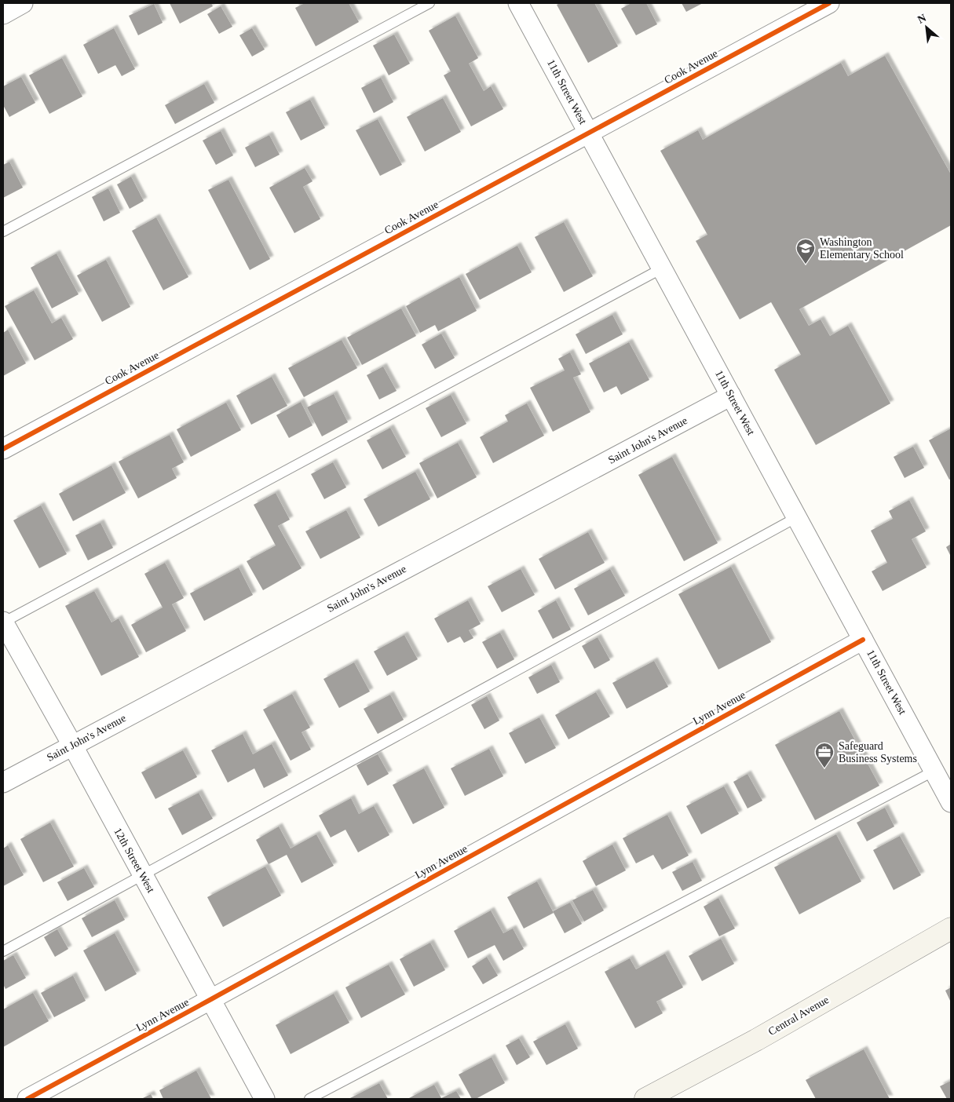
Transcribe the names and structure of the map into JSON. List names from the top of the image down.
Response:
{
  "streets": {
    "main road": ["Central Avenue"],
    "street": [
      "Cook Avenue",
      "11th Street West",
      "Saint John's Avenue",
      "Lynn Avenue",
      "12th Street West"
    ]
  },
  "crossings": [
    ["Cook Avenue", "11th Street West"],
    ["11th Street West", "Saint John's Avenue"],
    ["11th Street West", "Lynn Avenue"],
    ["Saint John's Avenue", "12th Street West"],
    ["Lynn Avenue", "12th Street West"]
  ],
  "places": {
    "school or university": ["Washington Elementary School"],
    "office": ["Safeguard Business Systems"]
  },
  "north": "top left"
}
